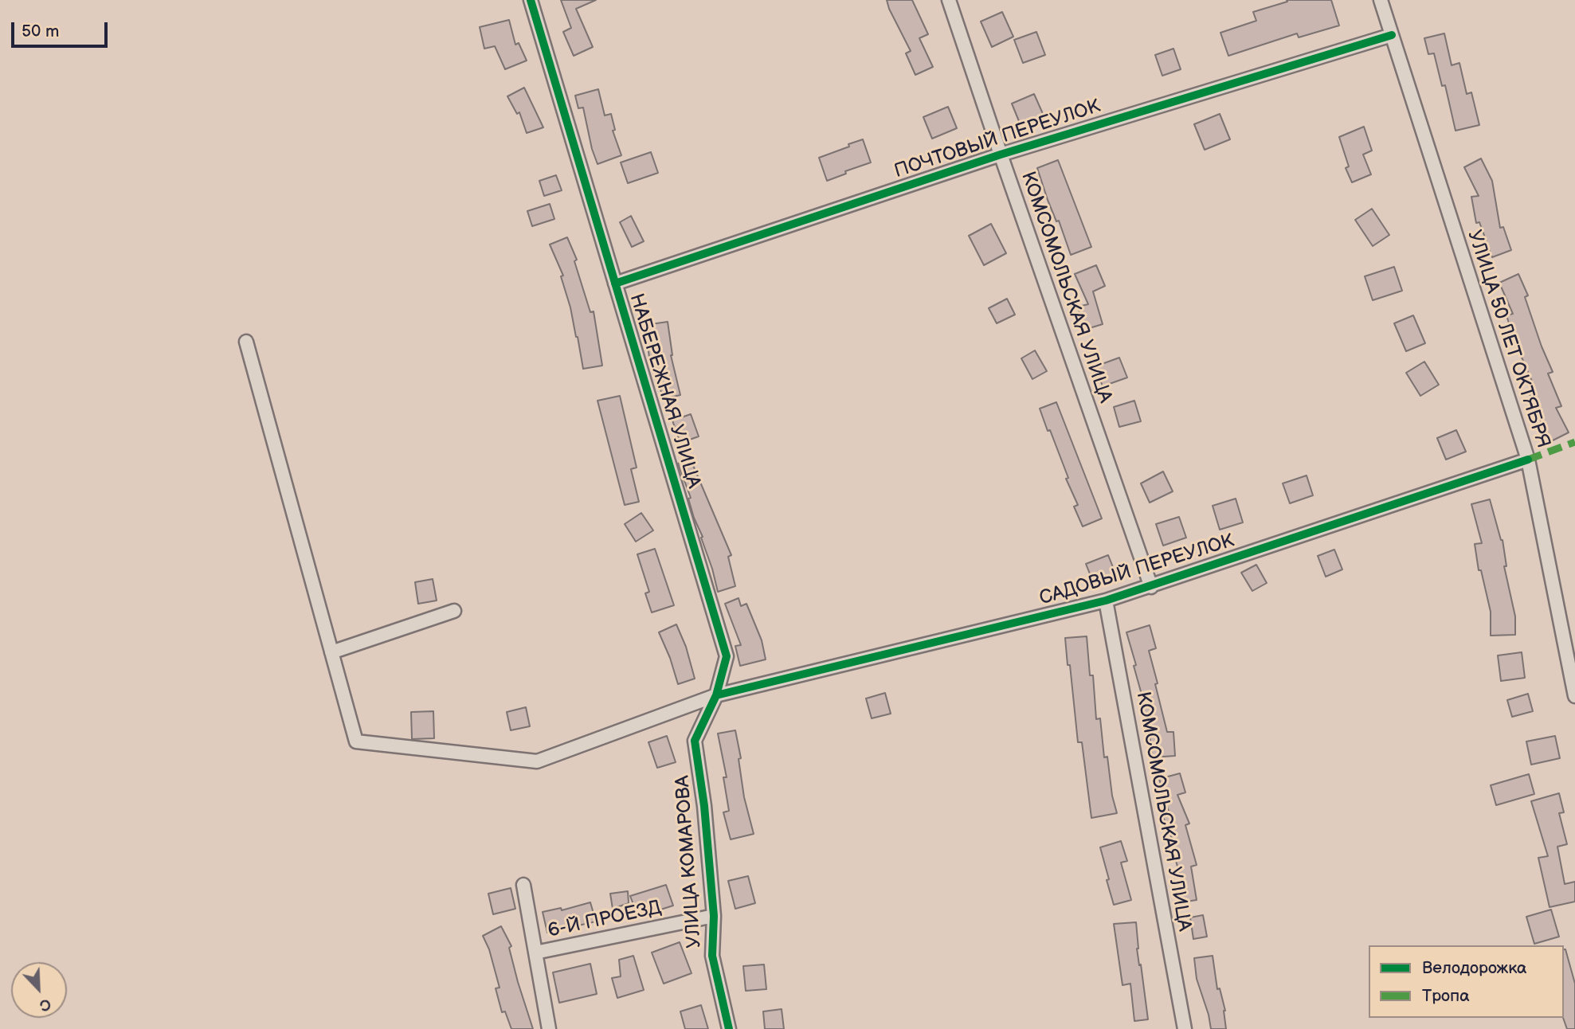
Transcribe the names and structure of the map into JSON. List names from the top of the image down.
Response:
{
  "streets": {
    "street": [
      "ПОЧТОВЫЙ ПЕРЕУЛОК",
      "КОМСОМОЛЬСКАЯ УЛИЦА",
      "УЛИЦА 50 ЛЕТ ОКТЯБРЯ",
      "НАБЕРЕЖНАЯ УЛИЦА",
      "САДОВЫЙ ПЕРЕУЛОК",
      "УЛИЦА КОМАРОВА",
      "6-Й ПРОЕЗД"
    ]
  },
  "crossings": [
    ["ПОЧТОВЫЙ ПЕРЕУЛОК", "КОМСОМОЛЬСКАЯ УЛИЦА"],
    ["ПОЧТОВЫЙ ПЕРЕУЛОК", "УЛИЦА 50 ЛЕТ ОКТЯБРЯ"],
    ["ПОЧТОВЫЙ ПЕРЕУЛОК", "НАБЕРЕЖНАЯ УЛИЦА"],
    ["КОМСОМОЛЬСКАЯ УЛИЦА", "САДОВЫЙ ПЕРЕУЛОК"],
    ["УЛИЦА 50 ЛЕТ ОКТЯБРЯ", "САДОВЫЙ ПЕРЕУЛОК"],
    ["НАБЕРЕЖНАЯ УЛИЦА", "САДОВЫЙ ПЕРЕУЛОК"],
    ["НАБЕРЕЖНАЯ УЛИЦА", "УЛИЦА КОМАРОВА"],
    ["САДОВЫЙ ПЕРЕУЛОК", "УЛИЦА КОМАРОВА"],
    ["УЛИЦА КОМАРОВА", "6-Й ПРОЕЗД"]
  ],
  "legend": ["Велодорожка", "Тропа"],
  "scale_bar": "50 m",
  "north": "bottom right"
}
